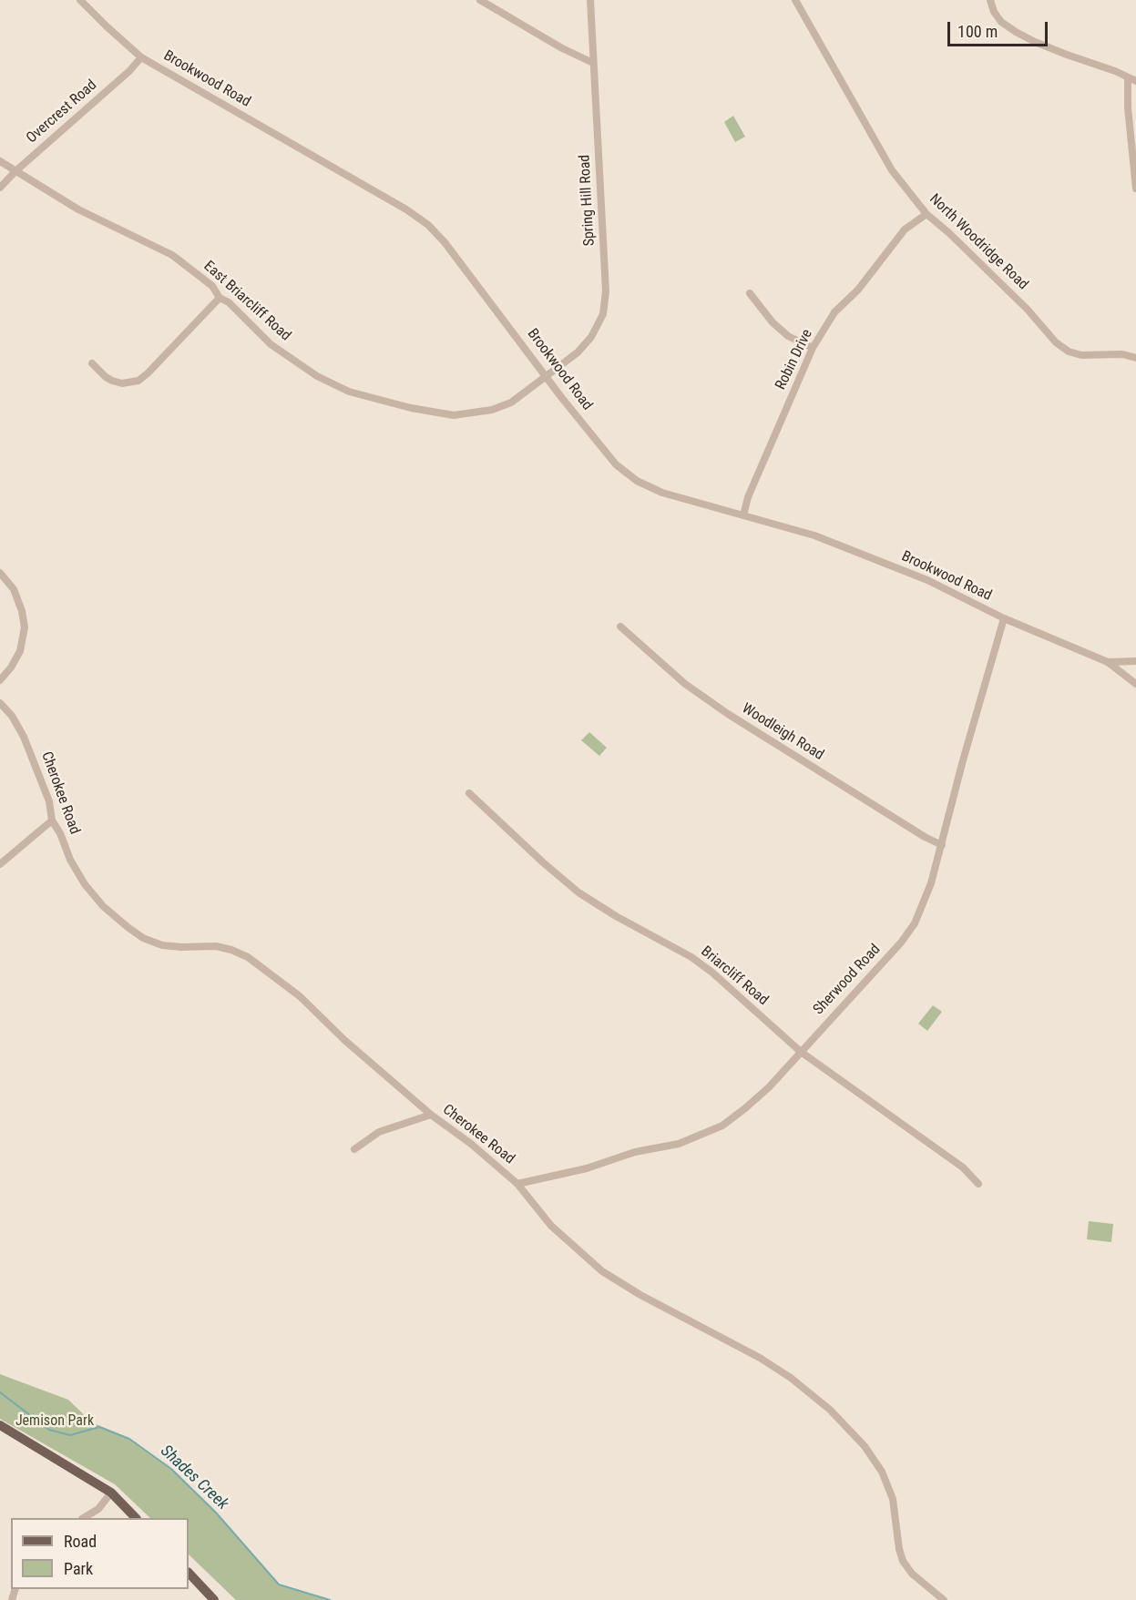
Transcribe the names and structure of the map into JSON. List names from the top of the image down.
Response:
{
  "streets": {
    "street": [
      "Brookwood Road",
      "Overcrest Road",
      "Spring Hill Road",
      "North Woodridge Road",
      "East Briarcliff Road",
      "Robin Drive",
      "Woodleigh Road",
      "Cherokee Road",
      "Briarcliff Road",
      "Sherwood Road"
    ]
  },
  "crossings": [
    ["Brookwood Road", "Overcrest Road"],
    ["Brookwood Road", "Spring Hill Road"],
    ["Brookwood Road", "East Briarcliff Road"],
    ["Brookwood Road", "Robin Drive"],
    ["Brookwood Road", "Sherwood Road"],
    ["Overcrest Road", "East Briarcliff Road"],
    ["Spring Hill Road", "East Briarcliff Road"],
    ["North Woodridge Road", "Robin Drive"],
    ["Woodleigh Road", "Sherwood Road"],
    ["Cherokee Road", "Sherwood Road"],
    ["Briarcliff Road", "Sherwood Road"]
  ],
  "water": ["Shades Creek"],
  "parks": ["Jemison Park"],
  "legend": ["Road", "Park"],
  "scale_bar": "100 m"
}
